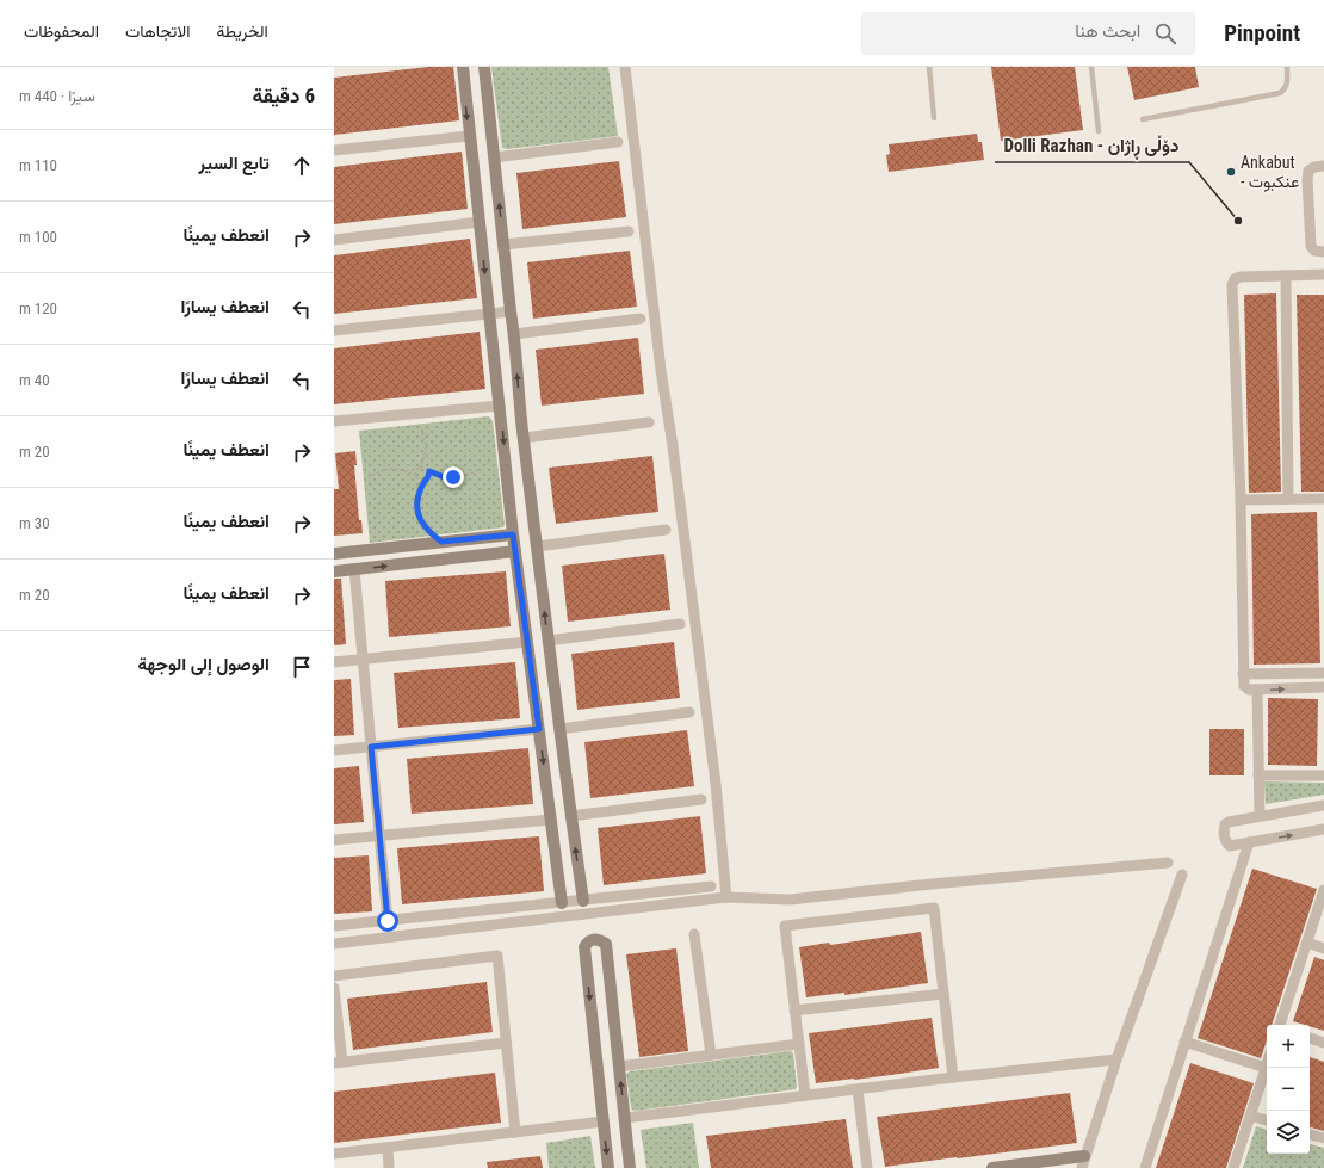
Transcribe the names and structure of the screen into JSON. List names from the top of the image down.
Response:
{
  "places": ["Ankabut - عنکبوت", "Dolli Razhan - دۆڵی ڕاژان"],
  "page": {
    "header": "Pinpoint",
    "search": "ابحث هنا",
    "nav": ["الخريطة", "الاتجاهات", "المحفوظات"],
    "heading": ["6 دقيقة", "سيرًا · 440 m"],
    "list": [
      ["تابع السير", "110 m"],
      ["انعطف يمينًا", "100 m"],
      ["انعطف يسارًا", "120 m"],
      ["انعطف يسارًا", "40 m"],
      ["انعطف يمينًا", "20 m"],
      ["انعطف يمينًا", "30 m"],
      ["انعطف يمينًا", "20 m"],
      "الوصول إلى الوجهة"
    ],
    "map_buttons": ["+", "−"]
  }
}
